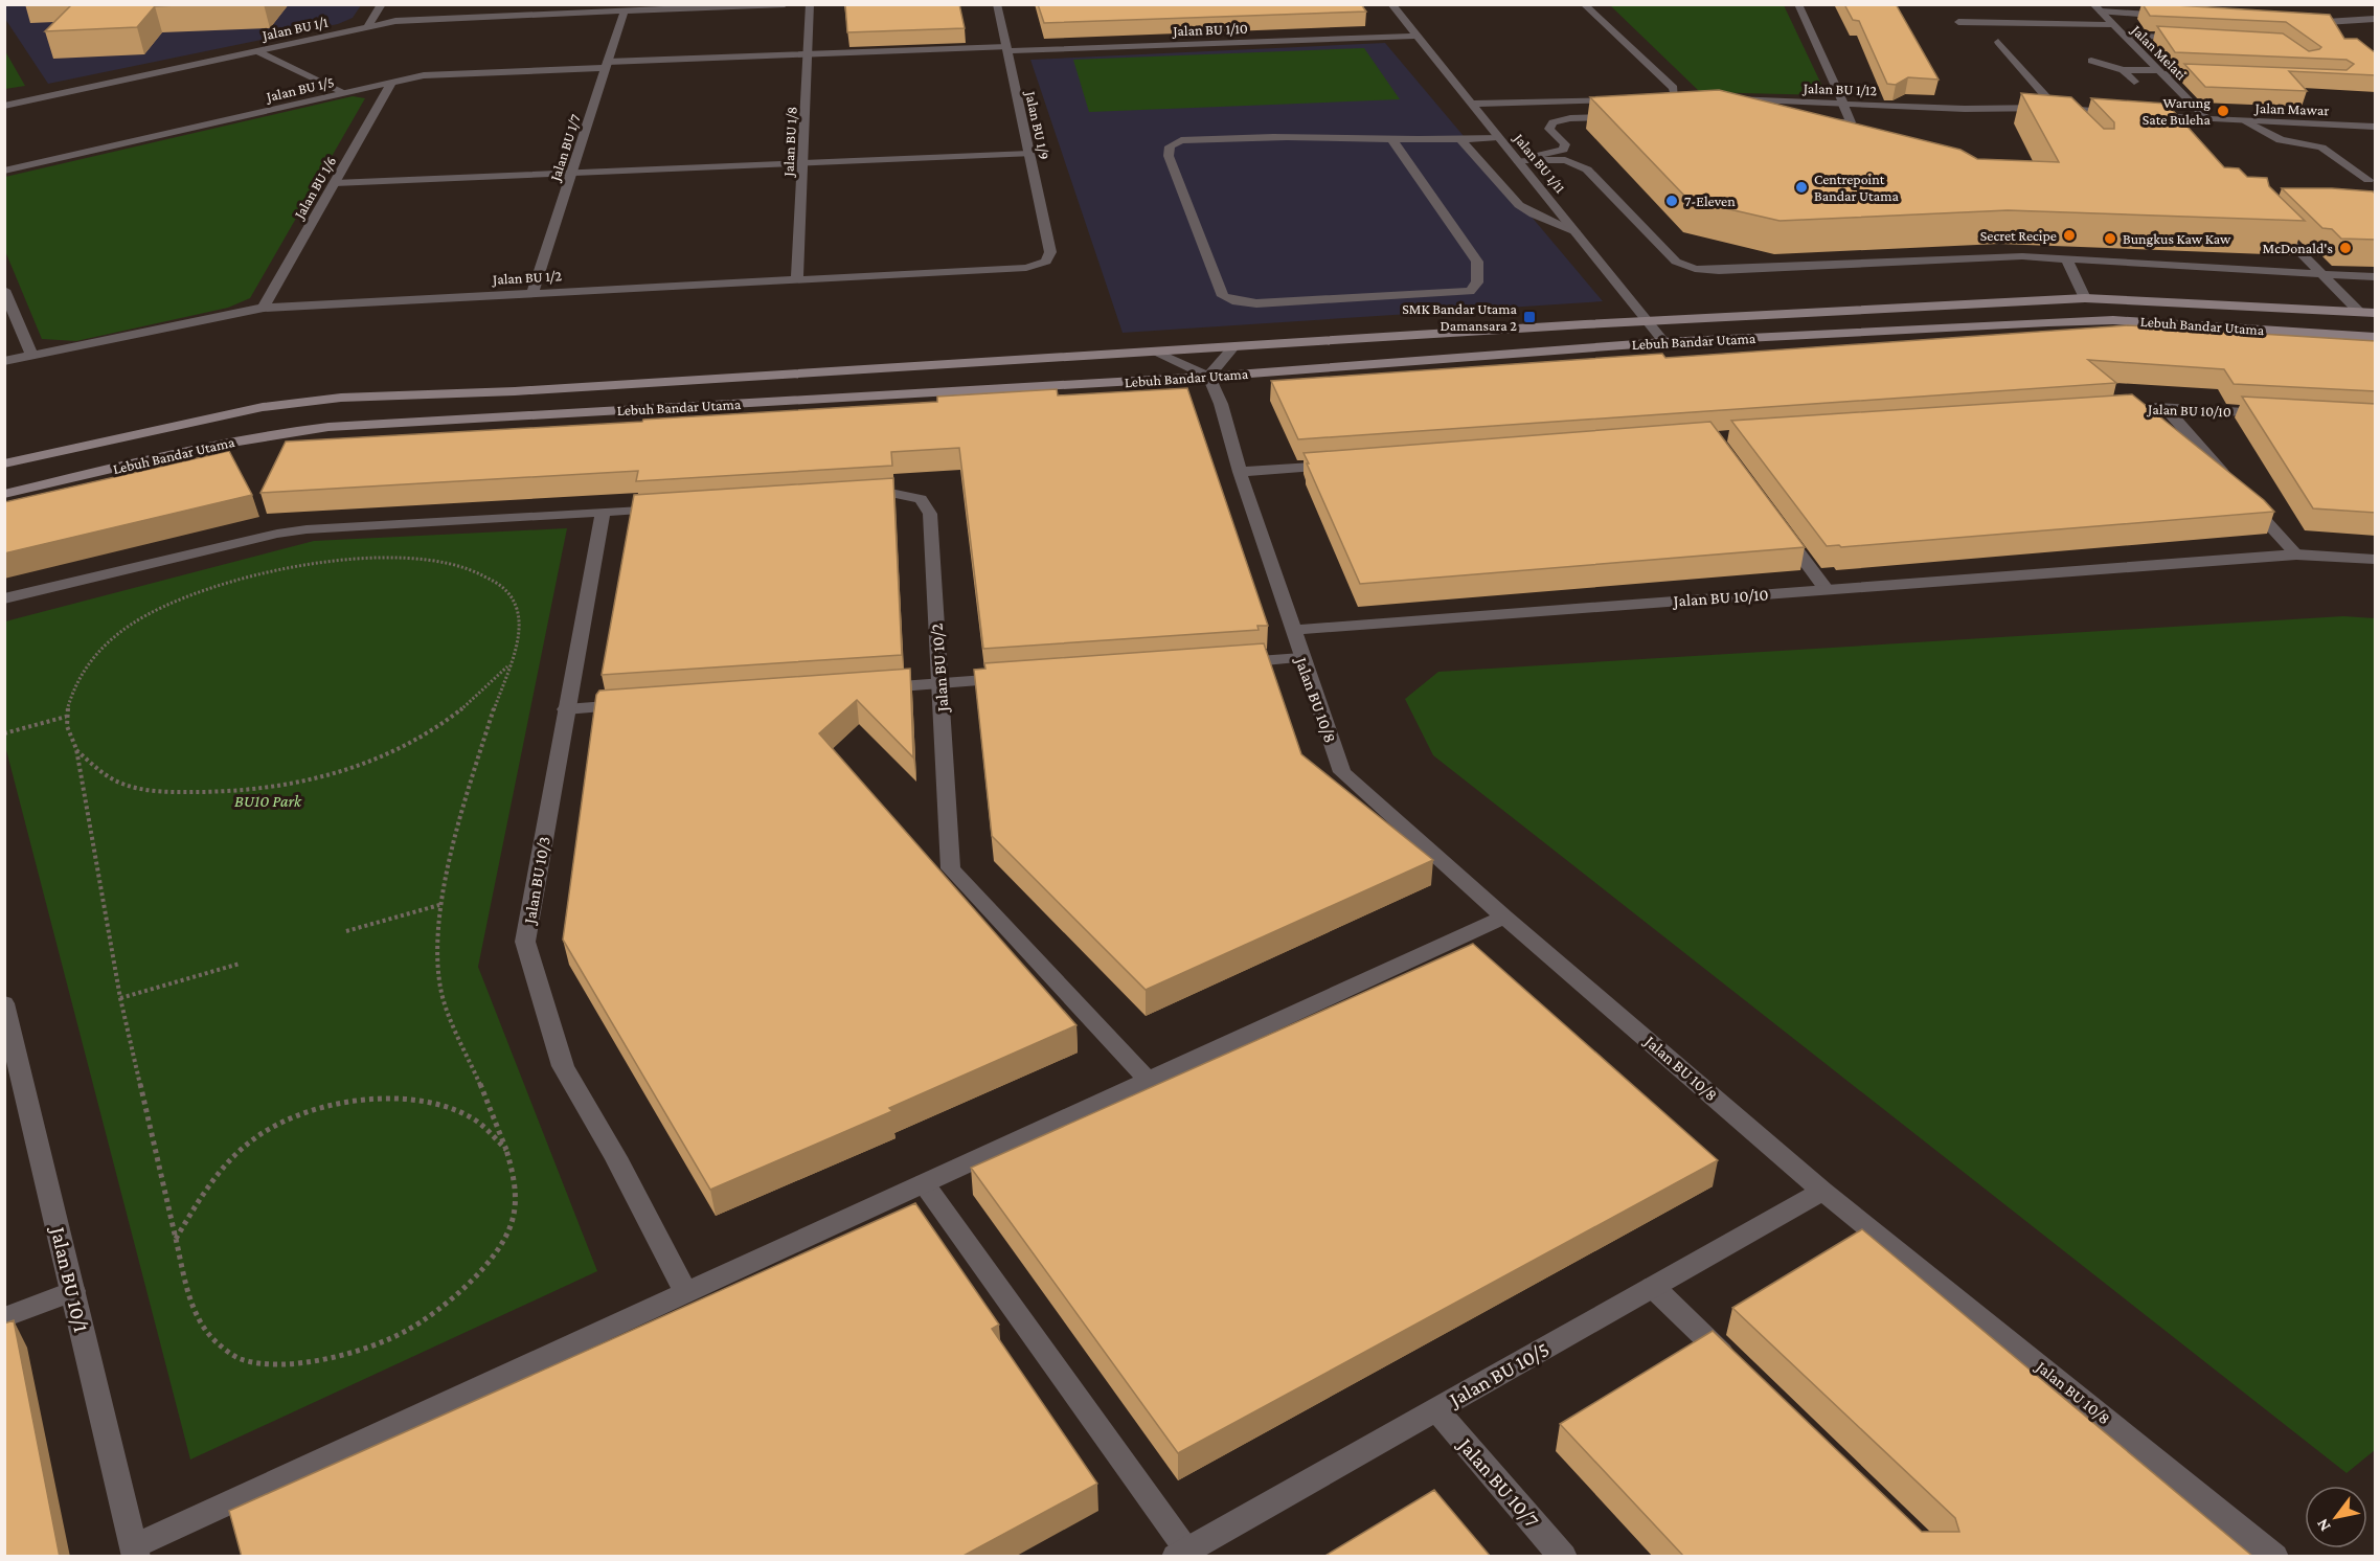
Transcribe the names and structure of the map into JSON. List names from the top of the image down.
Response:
{
  "streets": {
    "main road": ["Lebuh Bandar Utama"],
    "street": [
      "Jalan BU 1/1",
      "Jalan BU 1/10",
      "Jalan Melati",
      "Jalan BU 1/5",
      "Jalan BU 1/12",
      "Jalan Mawar",
      "Jalan BU 1/9",
      "Jalan BU 1/8",
      "Jalan BU 1/7",
      "Jalan BU 1/11",
      "Jalan BU 1/6",
      "Jalan BU 1/2",
      "Jalan BU 10/10",
      "Jalan BU 10/2",
      "Jalan BU 10/8",
      "Jalan BU 10/3",
      "Jalan BU 10/1",
      "Jalan BU 10/5",
      "Jalan BU 10/7"
    ]
  },
  "crossings": [
    ["Jalan BU 1/1", "Jalan BU 1/7"],
    ["Jalan BU 1/10", "Jalan BU 1/5"],
    ["Jalan BU 1/10", "Jalan BU 1/9"],
    ["Jalan BU 1/10", "Jalan BU 1/8"],
    ["Jalan BU 1/10", "Jalan BU 1/11"],
    ["Jalan Melati", "Jalan Mawar"],
    ["Jalan BU 1/5", "Jalan BU 1/8"],
    ["Jalan BU 1/5", "Jalan BU 1/7"],
    ["Jalan BU 1/5", "Jalan BU 1/6"],
    ["Jalan BU 1/9", "Jalan BU 1/2"],
    ["Jalan BU 1/8", "Jalan BU 1/2"],
    ["Jalan BU 1/7", "Jalan BU 1/2"],
    ["Jalan BU 1/11", "Lebuh Bandar Utama"],
    ["Jalan BU 1/6", "Jalan BU 1/2"],
    ["Jalan BU 10/10", "Jalan BU 10/8"],
    ["Jalan BU 10/8", "Jalan BU 10/5"],
    ["Jalan BU 10/5", "Jalan BU 10/7"]
  ],
  "parks": ["BU10 Park"],
  "places": {
    "other": [
      "Warung Sate Buleha",
      "Centrepoint Bandar Utama",
      "7-Eleven",
      "Secret Recipe",
      "Bungkus Kaw Kaw",
      "McDonald's"
    ],
    "transit": ["SMK Bandar Utama Damansara 2"]
  },
  "north": "bottom left"
}
